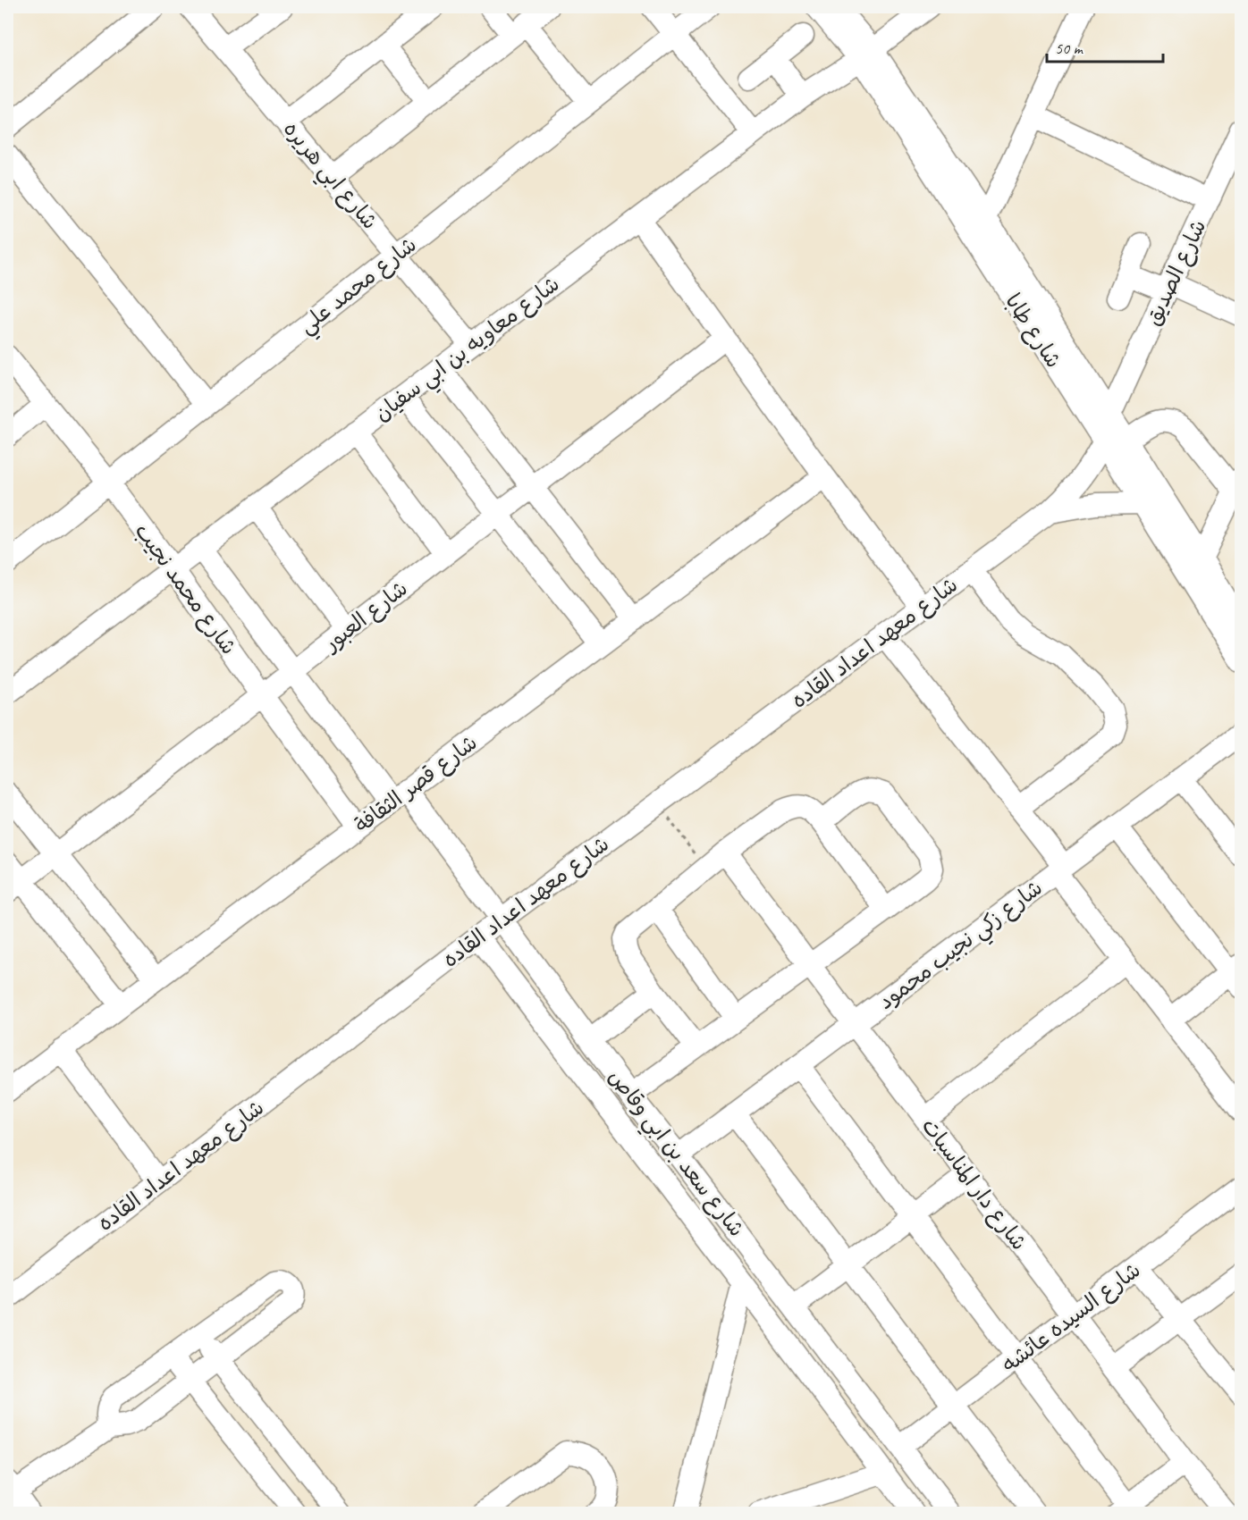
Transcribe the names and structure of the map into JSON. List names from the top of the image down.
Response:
{
  "streets": {
    "street": [
      "شارع ابي هريره",
      "شارع الصديق",
      "شارع محمد علي",
      "شارع طابا",
      "شارع معاويه بن ابي سفيان",
      "شارع محمد نجيب",
      "شارع العبور",
      "شارع معهد اعداد القاده",
      "شارع قصر الثقافة",
      "شارع زكي نجيب محمود",
      "شارع سعد بن ابي وقاص",
      "شارع دار المناسبات",
      "شارع السيده عائشه"
    ]
  },
  "crossings": [
    ["شارع ابي هريره", "شارع محمد علي"],
    ["شارع ابي هريره", "شارع معاويه بن ابي سفيان"],
    ["شارع الصديق", "شارع طابا"],
    ["شارع محمد علي", "شارع محمد نجيب"],
    ["شارع طابا", "شارع معاويه بن ابي سفيان"],
    ["شارع طابا", "شارع معهد اعداد القاده"],
    ["شارع معاويه بن ابي سفيان", "شارع محمد نجيب"],
    ["شارع محمد نجيب", "شارع العبور"],
    ["شارع محمد نجيب", "شارع قصر الثقافة"],
    ["شارع محمد نجيب", "شارع سعد بن ابي وقاص"],
    ["شارع معهد اعداد القاده", "شارع سعد بن ابي وقاص"],
    ["شارع قصر الثقافة", "شارع سعد بن ابي وقاص"],
    ["شارع زكي نجيب محمود", "شارع سعد بن ابي وقاص"],
    ["شارع زكي نجيب محمود", "شارع دار المناسبات"],
    ["شارع سعد بن ابي وقاص", "شارع السيده عائشه"],
    ["شارع دار المناسبات", "شارع السيده عائشه"]
  ],
  "scale_bar": "50 m"
}
